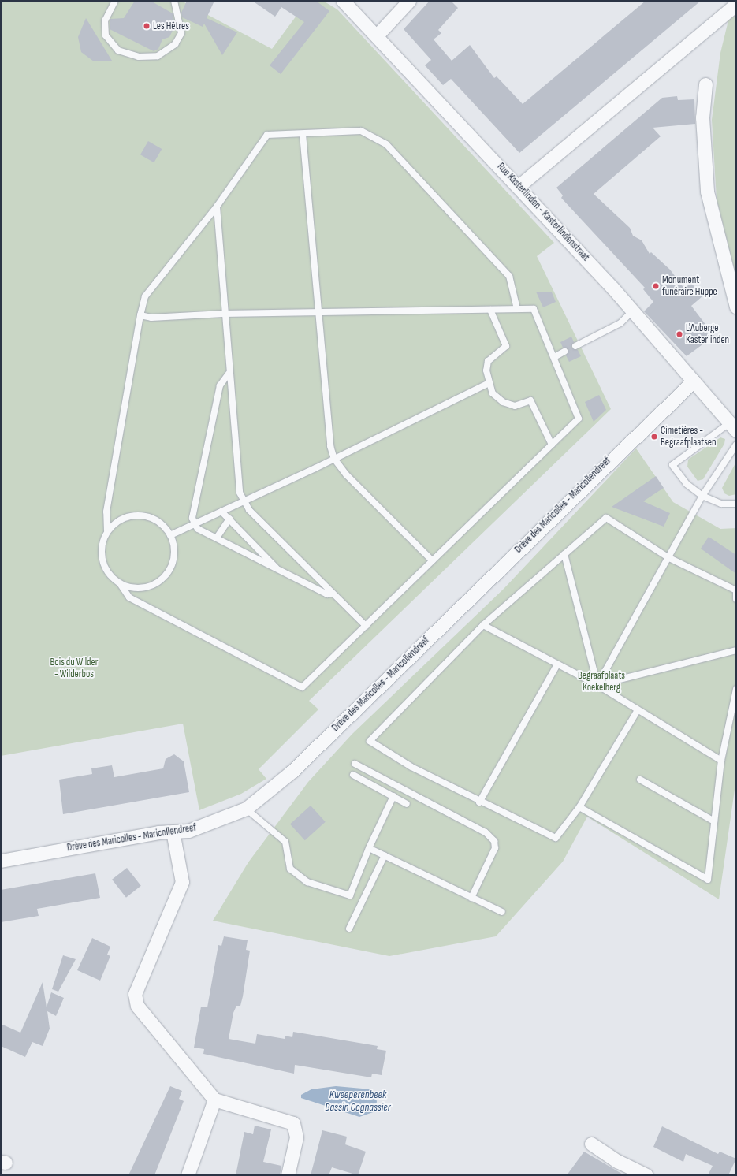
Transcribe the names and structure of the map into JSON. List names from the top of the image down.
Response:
{
  "streets": {
    "street": ["Rue Kasterlinden - Kasterlindenstraat", "Drève des Maricolles - Maricollendreef"]
  },
  "crossings": [
    ["Rue Kasterlinden - Kasterlindenstraat", "Drève des Maricolles - Maricollendreef"]
  ],
  "water": ["Kweeperenbeek Bassin Cognassier"],
  "parks": ["Bois du Wilder - Wilderbos", "Begraafplaats Koekelberg"],
  "places": [
    "Les Hêtres",
    "Monument funéraire Huppe",
    "L'Auberge Kasterlinden",
    "Cimetières - Begraafplaatsen"
  ]
}
